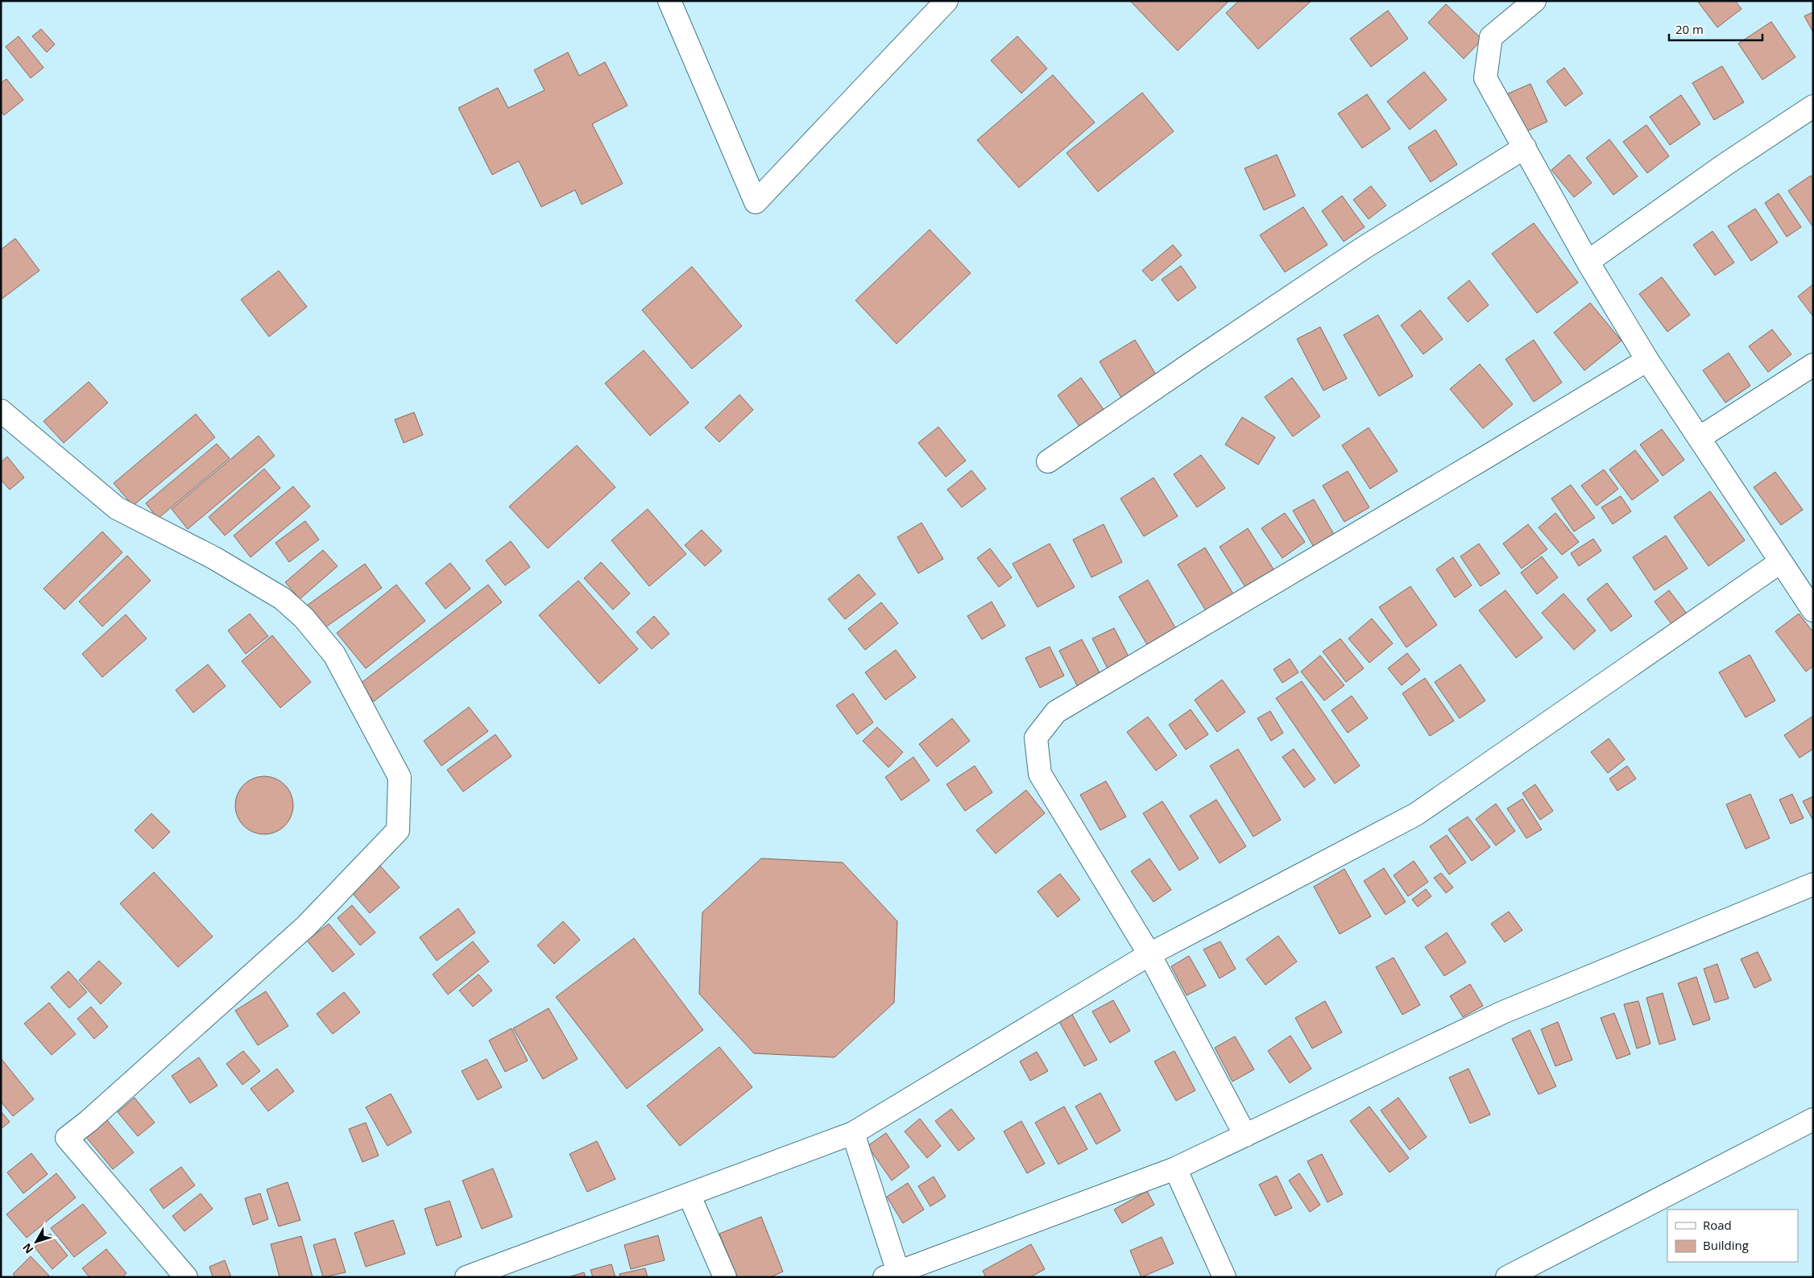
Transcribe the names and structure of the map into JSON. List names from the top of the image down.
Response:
{
  "legend": ["Road", "Building"],
  "scale_bar": "20 m",
  "north": "bottom left"
}
